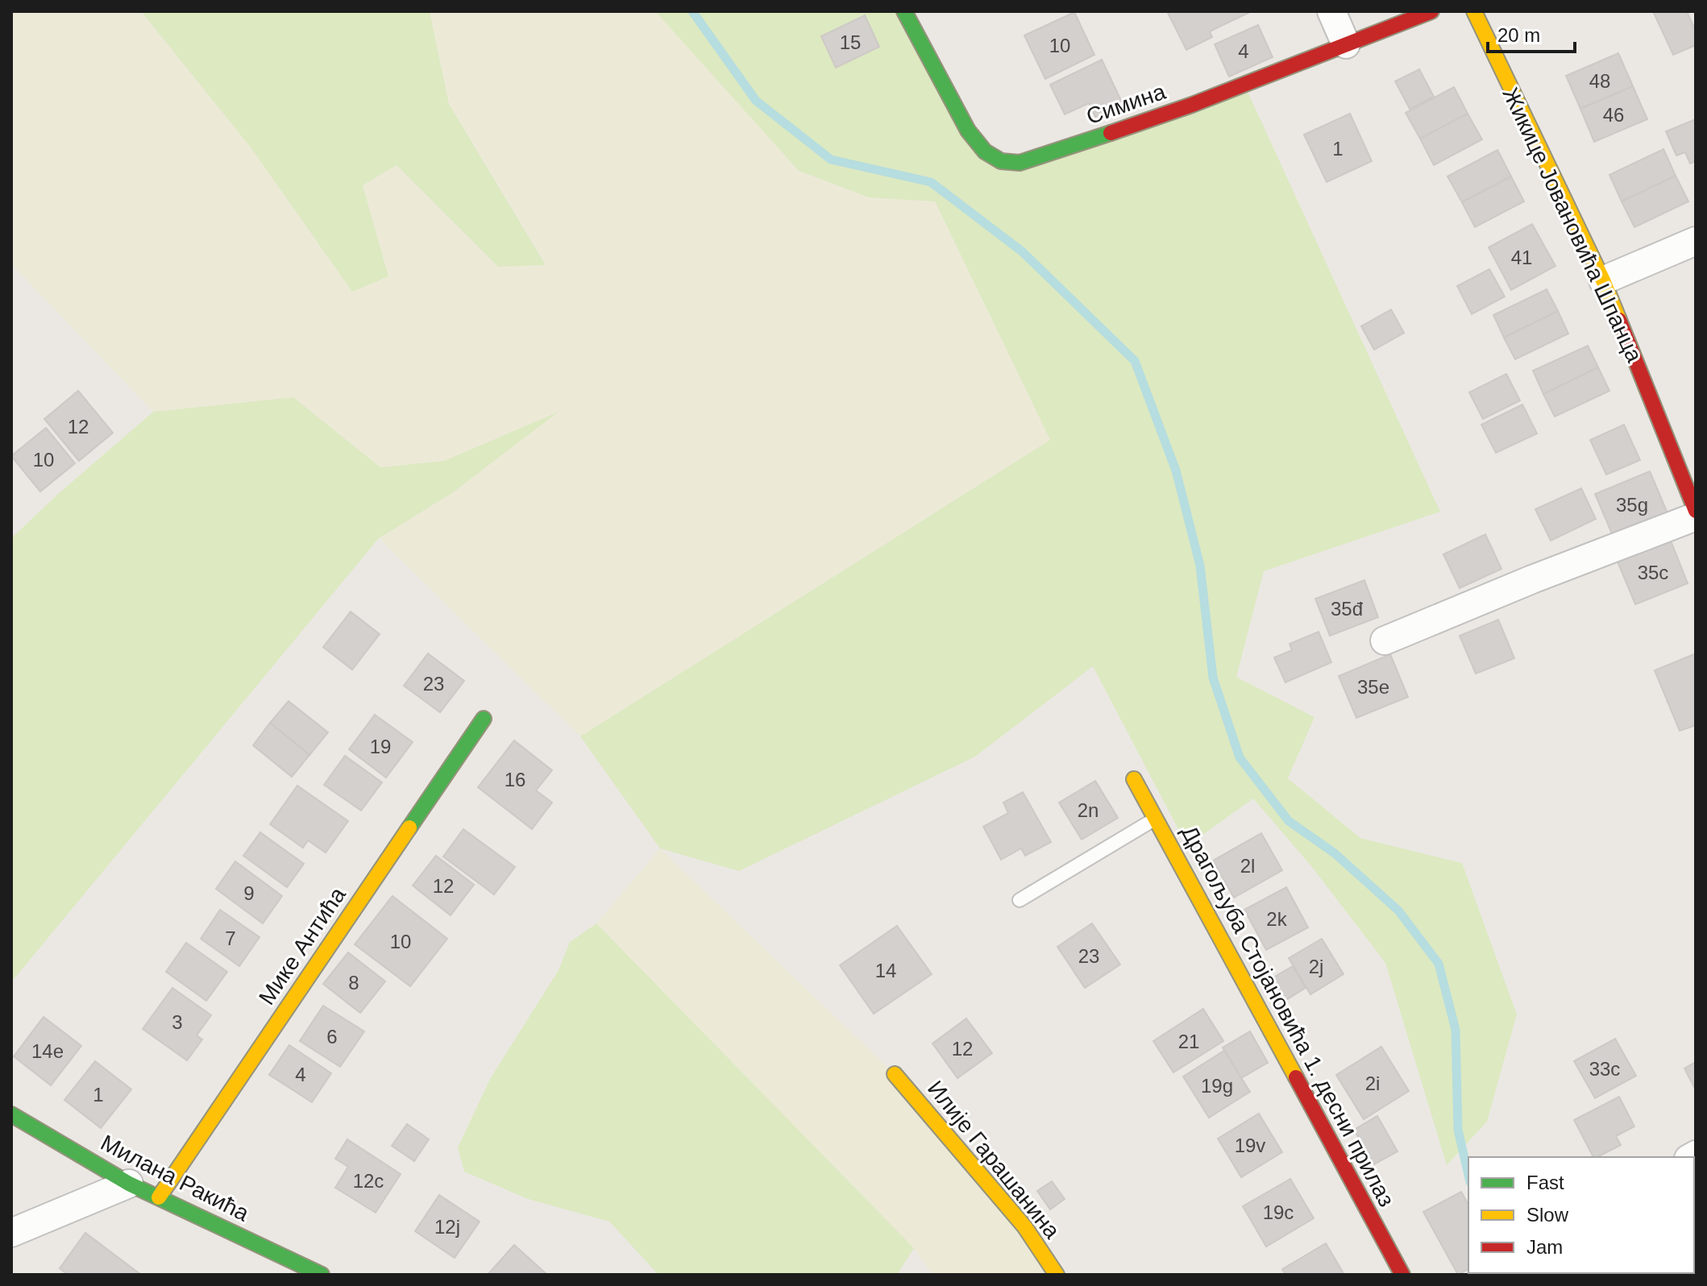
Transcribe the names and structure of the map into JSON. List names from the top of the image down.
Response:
{
  "streets": {
    "street": [
      "Симина",
      "Жикице Јовановића Шпанца",
      "Мике Антића",
      "Драгољуба Стојановића 1. десни прилаз",
      "Илије Гарашанина",
      "Милана Ракића"
    ]
  },
  "crossings": [
    ["Мике Антића", "Милана Ракића"]
  ],
  "house_numbers": [
    "15",
    "10",
    "4",
    "48",
    "46",
    "1",
    "41",
    "12",
    "10",
    "35g",
    "35c",
    "35đ",
    "23",
    "35e",
    "19",
    "16",
    "2n",
    "2l",
    "12",
    "9",
    "2k",
    "7",
    "10",
    "23",
    "2j",
    "14",
    "8",
    "3",
    "6",
    "21",
    "12",
    "14e",
    "33c",
    "4",
    "2i",
    "19g",
    "1",
    "19v",
    "12c",
    "19c",
    "12j"
  ],
  "legend": ["Fast", "Slow", "Jam"],
  "scale_bar": "20 m"
}
